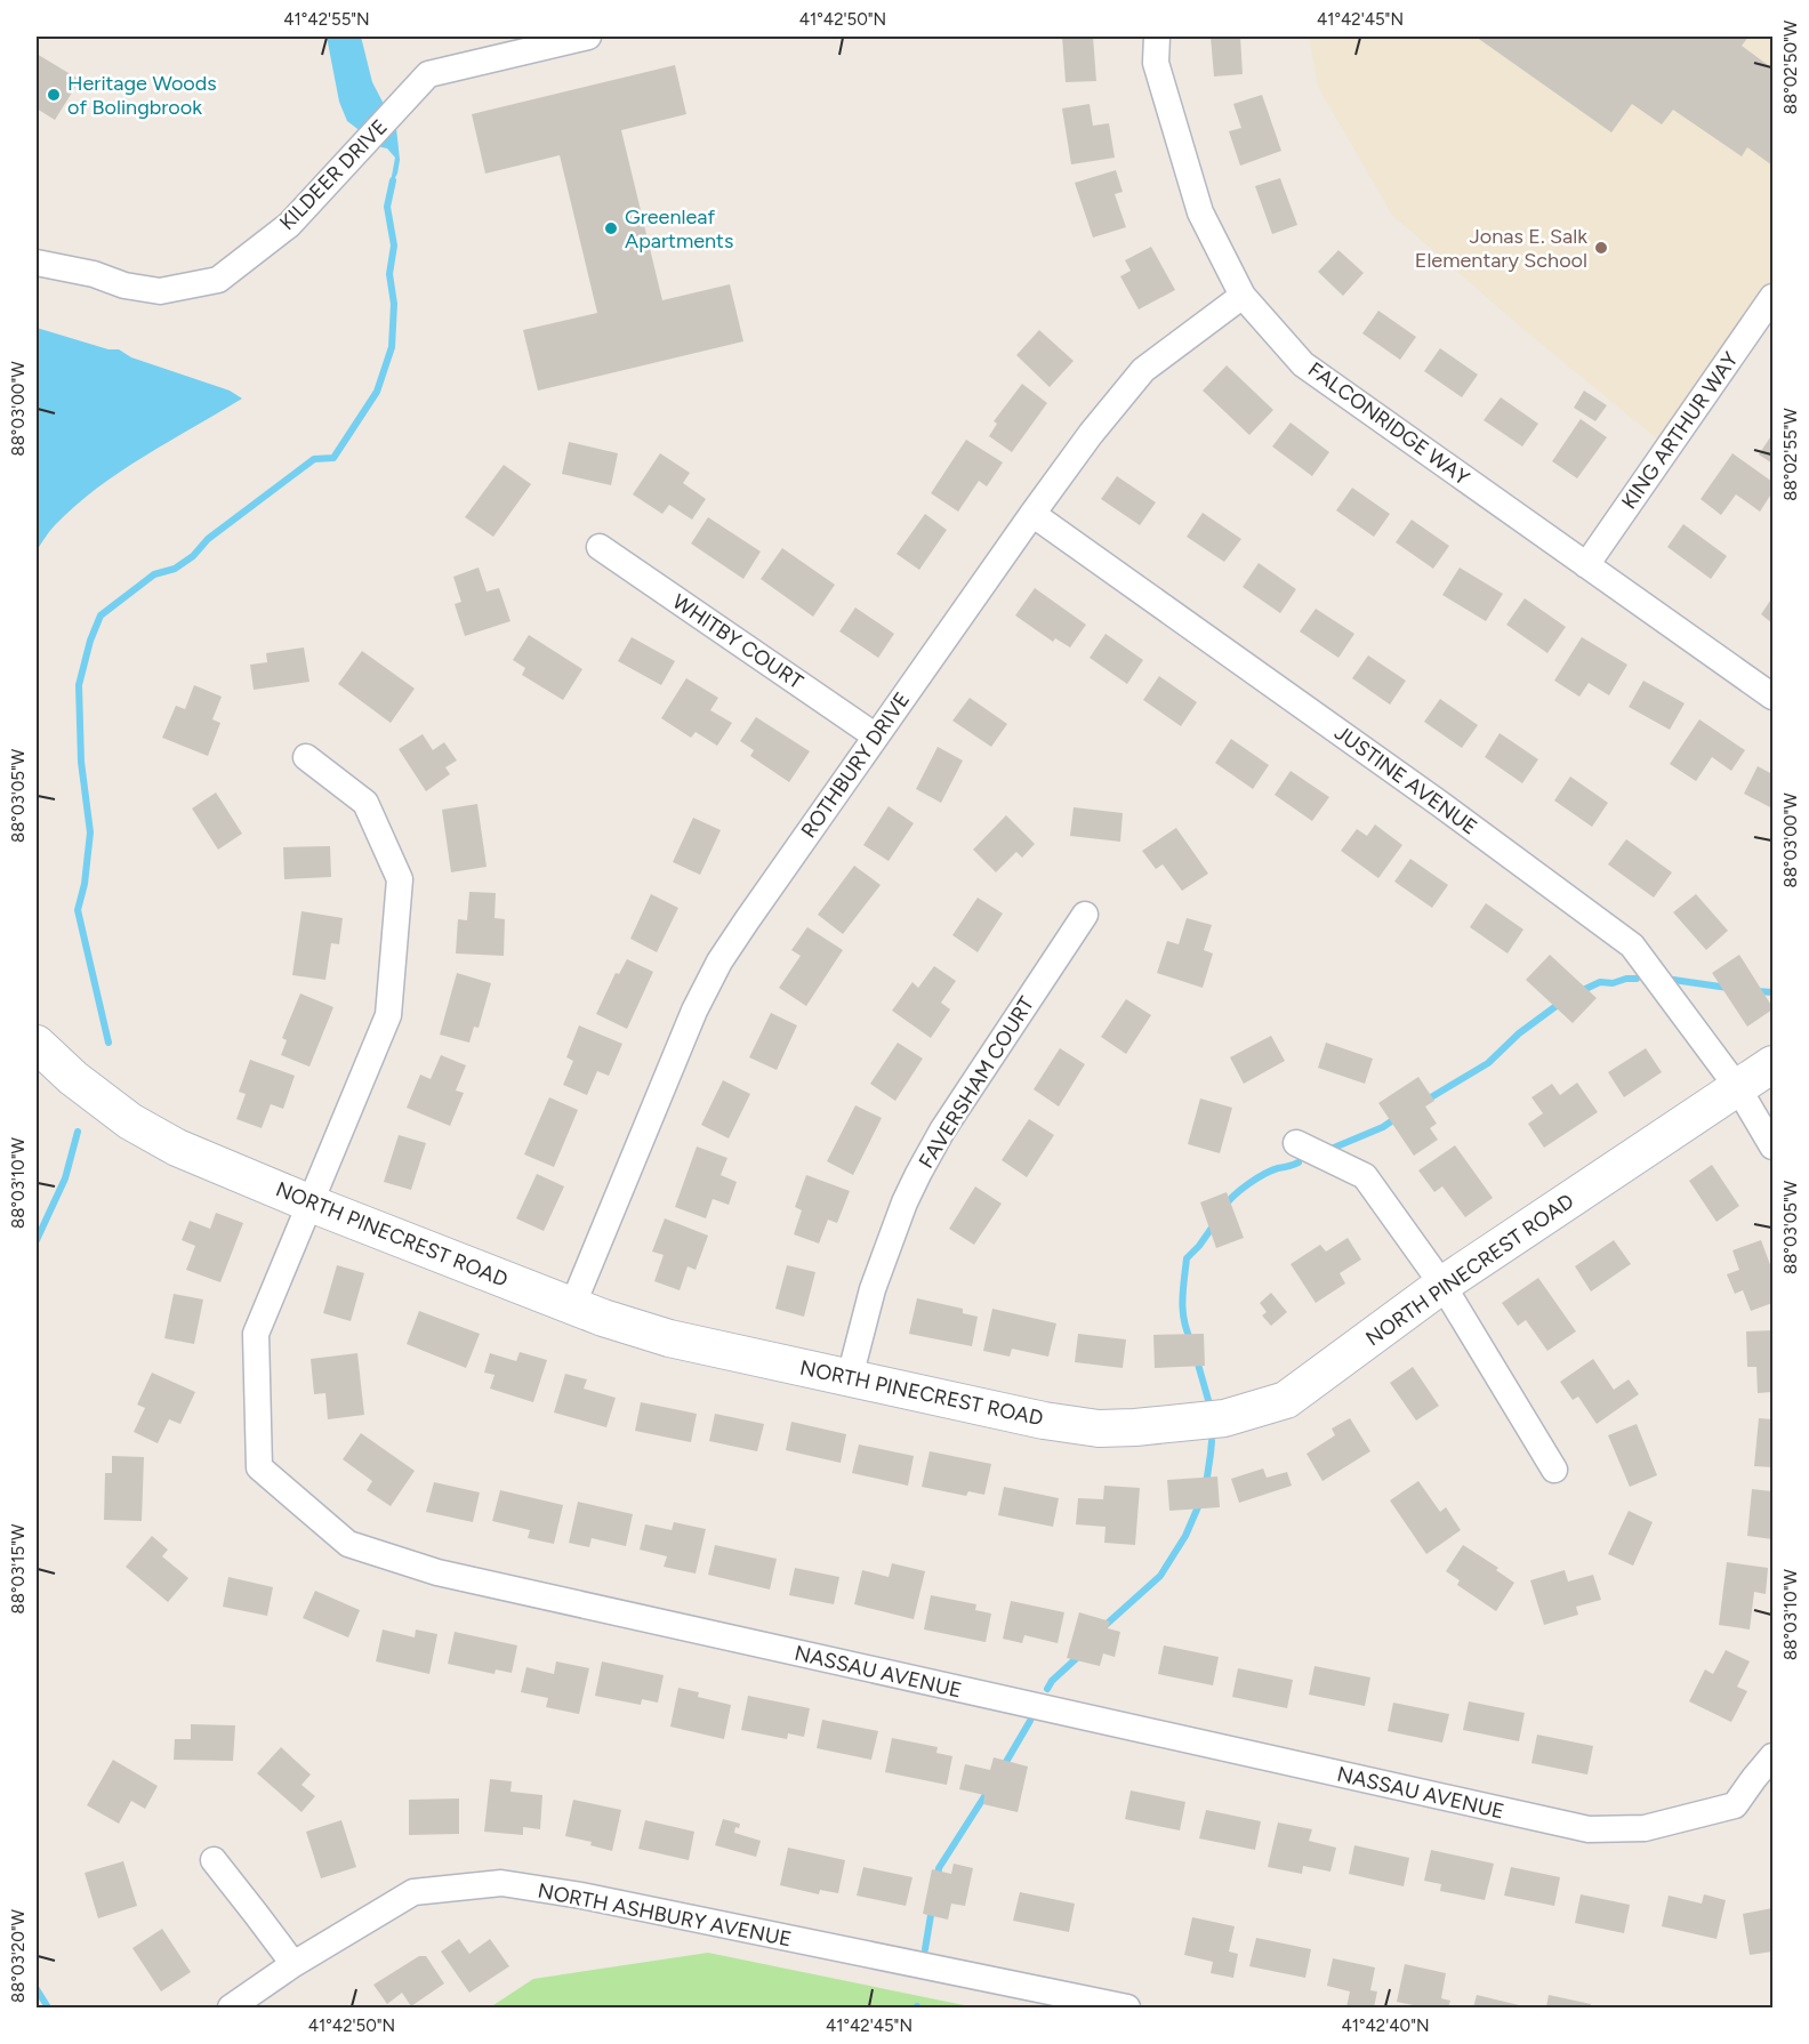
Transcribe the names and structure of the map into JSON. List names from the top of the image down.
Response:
{
  "streets": {
    "street": [
      "KILDEER DRIVE",
      "FALCONRIDGE WAY",
      "KING ARTHUR WAY",
      "WHITBY COURT",
      "ROTHBURY DRIVE",
      "JUSTINE AVENUE",
      "FAVERSHAM COURT",
      "NORTH PINECREST ROAD",
      "NASSAU AVENUE",
      "NORTH ASHBURY AVENUE"
    ]
  },
  "crossings": [
    ["FALCONRIDGE WAY", "KING ARTHUR WAY"],
    ["FALCONRIDGE WAY", "ROTHBURY DRIVE"],
    ["WHITBY COURT", "ROTHBURY DRIVE"],
    ["ROTHBURY DRIVE", "JUSTINE AVENUE"],
    ["ROTHBURY DRIVE", "NORTH PINECREST ROAD"],
    ["JUSTINE AVENUE", "NORTH PINECREST ROAD"],
    ["FAVERSHAM COURT", "NORTH PINECREST ROAD"],
    ["NORTH PINECREST ROAD", "NASSAU AVENUE"]
  ],
  "places": ["Heritage Woods of Bolingbrook", "Greenleaf Apartments", "Jonas E. Salk Elementary School"],
  "coordinates": [
    "41°42'55\"N",
    "41°42'50\"N",
    "41°42'45\"N",
    "88°02'50\"W",
    "88°03'00\"W",
    "88°02'55\"W",
    "88°03'05\"W",
    "88°03'10\"W",
    "88°03'15\"W",
    "88°03'20\"W",
    "41°42'40\"N"
  ]
}
